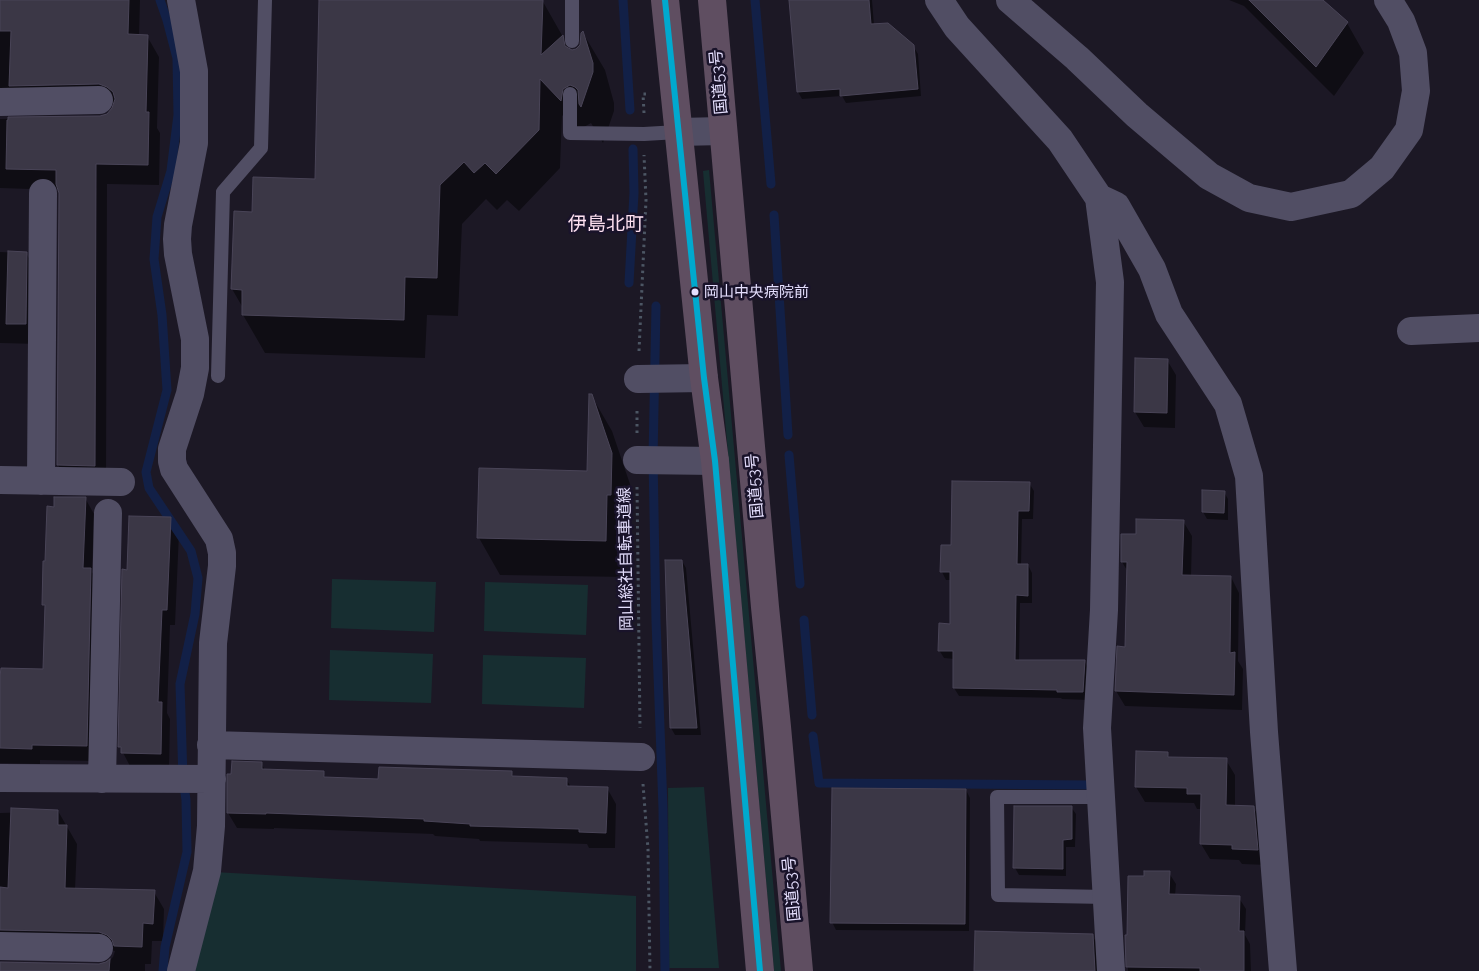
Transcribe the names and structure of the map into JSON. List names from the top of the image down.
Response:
{
  "streets": {
    "highway": ["国道53号"],
    "path": ["岡山総社自転車道線"]
  },
  "districts": ["伊島北町"],
  "places": ["岡山中央病院前"]
}
